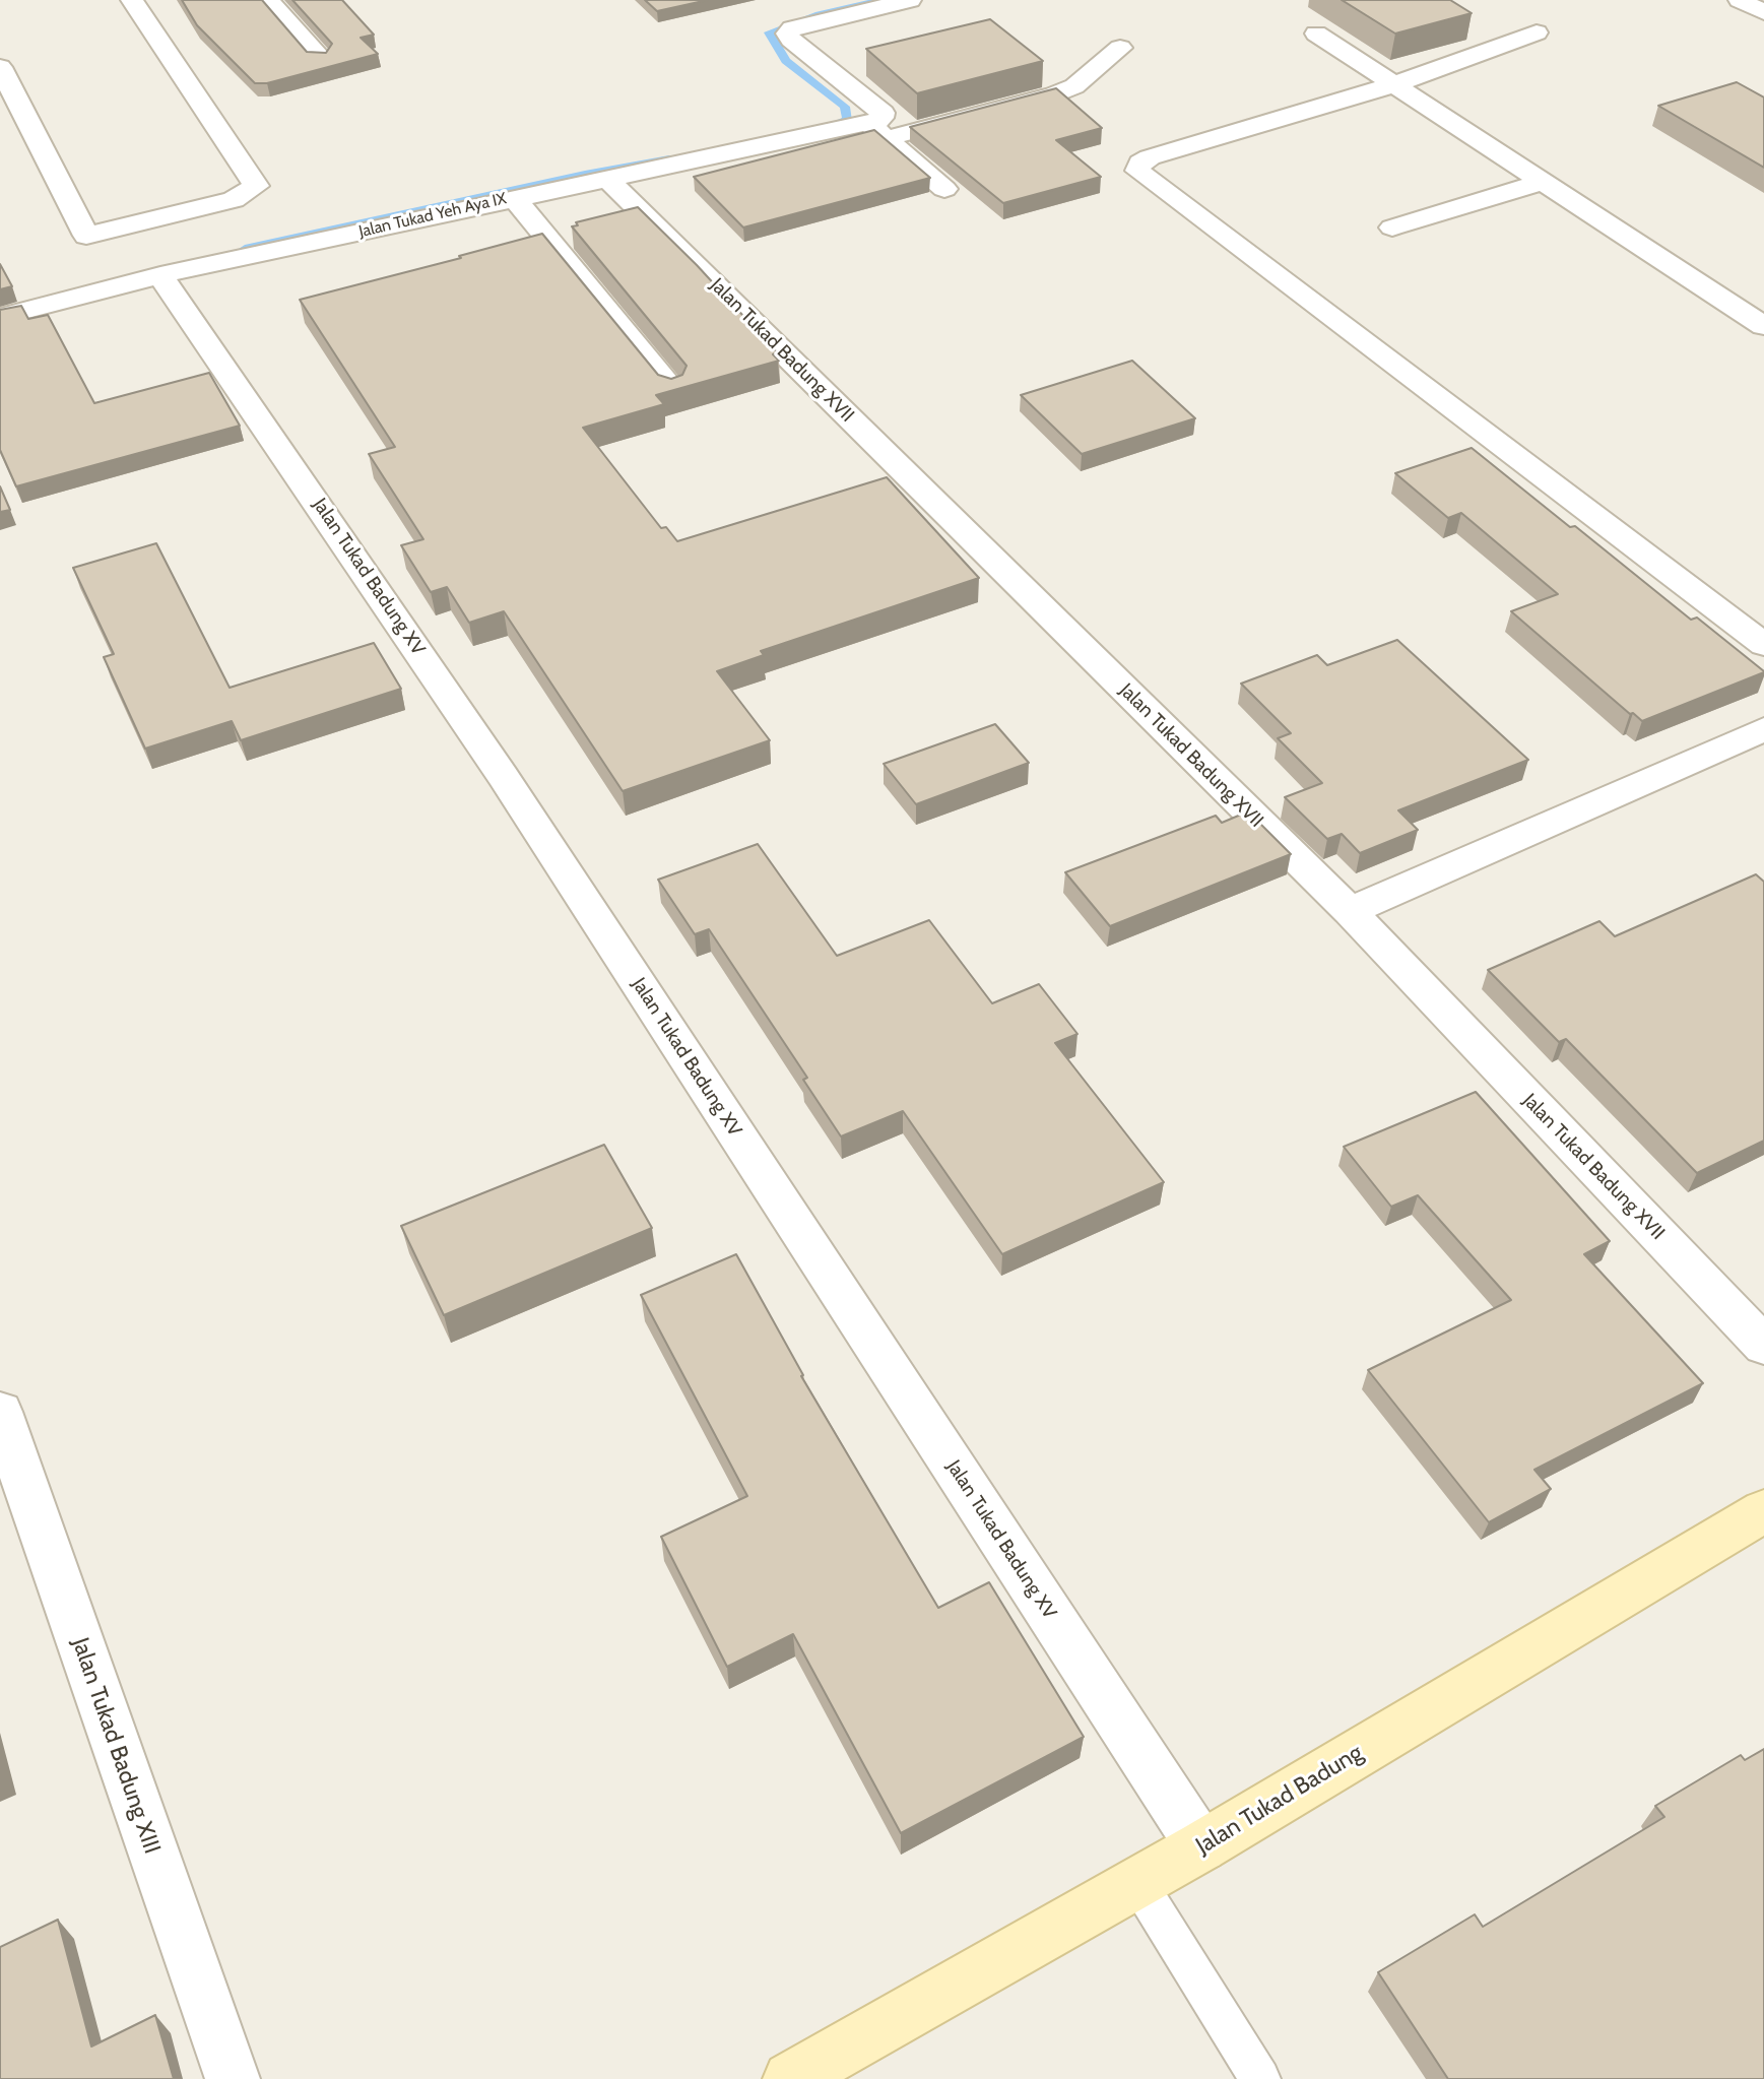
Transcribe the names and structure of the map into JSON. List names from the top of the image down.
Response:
{
  "streets": {
    "street": [
      "Jalan Tukad Yeh Aya IX",
      "Jalan Tukad Badung XVII",
      "Jalan Tukad Badung XV",
      "Jalan Tukad Badung XIII",
      "Jalan Tukad Badung"
    ]
  },
  "crossings": [
    ["Jalan Tukad Yeh Aya IX", "Jalan Tukad Badung XVII"],
    ["Jalan Tukad Yeh Aya IX", "Jalan Tukad Badung XV"],
    ["Jalan Tukad Badung XV", "Jalan Tukad Badung"]
  ]
}
